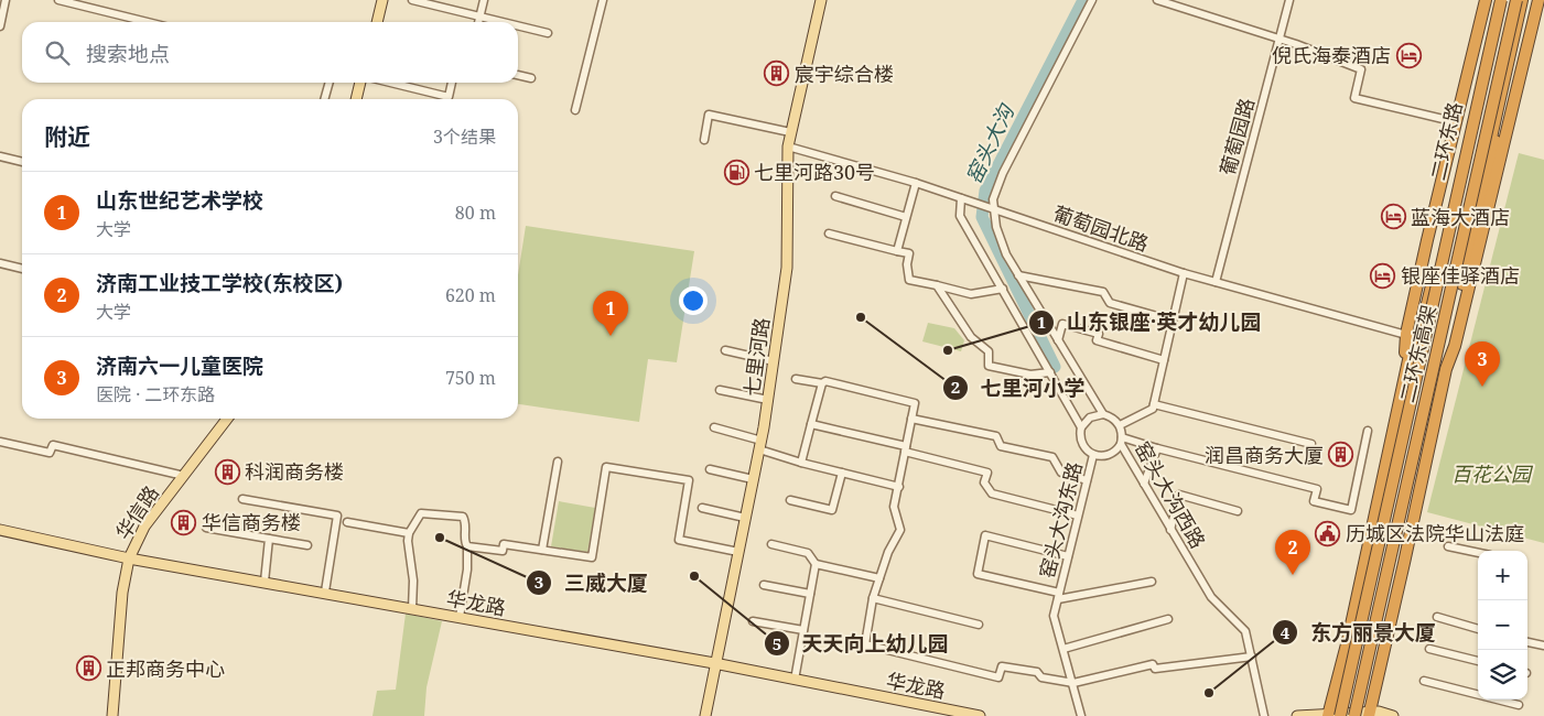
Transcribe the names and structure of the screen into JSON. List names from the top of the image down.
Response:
{
  "streets": {
    "highway": ["二环东路", "二环东高架"],
    "main road": ["七里河路", "华信路", "华龙路"],
    "street": [
      "葡萄园路",
      "葡萄园北路",
      "窑头大沟西路",
      "窑头大沟东路"
    ]
  },
  "crossings": [
    ["葡萄园路", "葡萄园北路"],
    ["二环东路", "葡萄园北路"],
    ["二环东路", "二环东高架"],
    ["葡萄园北路", "七里河路"],
    ["葡萄园北路", "窑头大沟西路"],
    ["葡萄园北路", "窑头大沟东路"],
    ["七里河路", "华龙路"],
    ["窑头大沟西路", "窑头大沟东路"],
    ["华信路", "华龙路"]
  ],
  "water": ["窑头大沟"],
  "parks": ["百花公园"],
  "places": {
    "hotel": ["倪氏海泰酒店", "蓝海大酒店", "银座佳驿酒店"],
    "building": [
      "宸宇综合楼",
      "润昌商务大厦",
      "科润商务楼",
      "华信商务楼",
      "正邦商务中心"
    ],
    "fuel station": ["七里河路30号"],
    "other": [
      "七里河小学",
      "山东银座·英才幼儿园",
      "三威大厦",
      "天天向上幼儿园",
      "东方丽景大厦"
    ],
    "public building": ["历城区法院华山法庭"]
  },
  "page": {
    "search": "搜索地点",
    "heading": ["附近", "3个结果"],
    "list": [
      {
        "mark": "1",
        "name": "山东世纪艺术学校",
        "note": "大学",
        "value": "80 m"
      },
      {
        "mark": "2",
        "name": "济南工业技工学校(东校区)",
        "note": "大学",
        "value": "620 m"
      },
      {
        "mark": "3",
        "name": "济南六一儿童医院",
        "note": "医院 · 二环东路",
        "value": "750 m"
      }
    ],
    "pins": ["1", "3", "2"],
    "map_buttons": ["+", "−"]
  }
}
